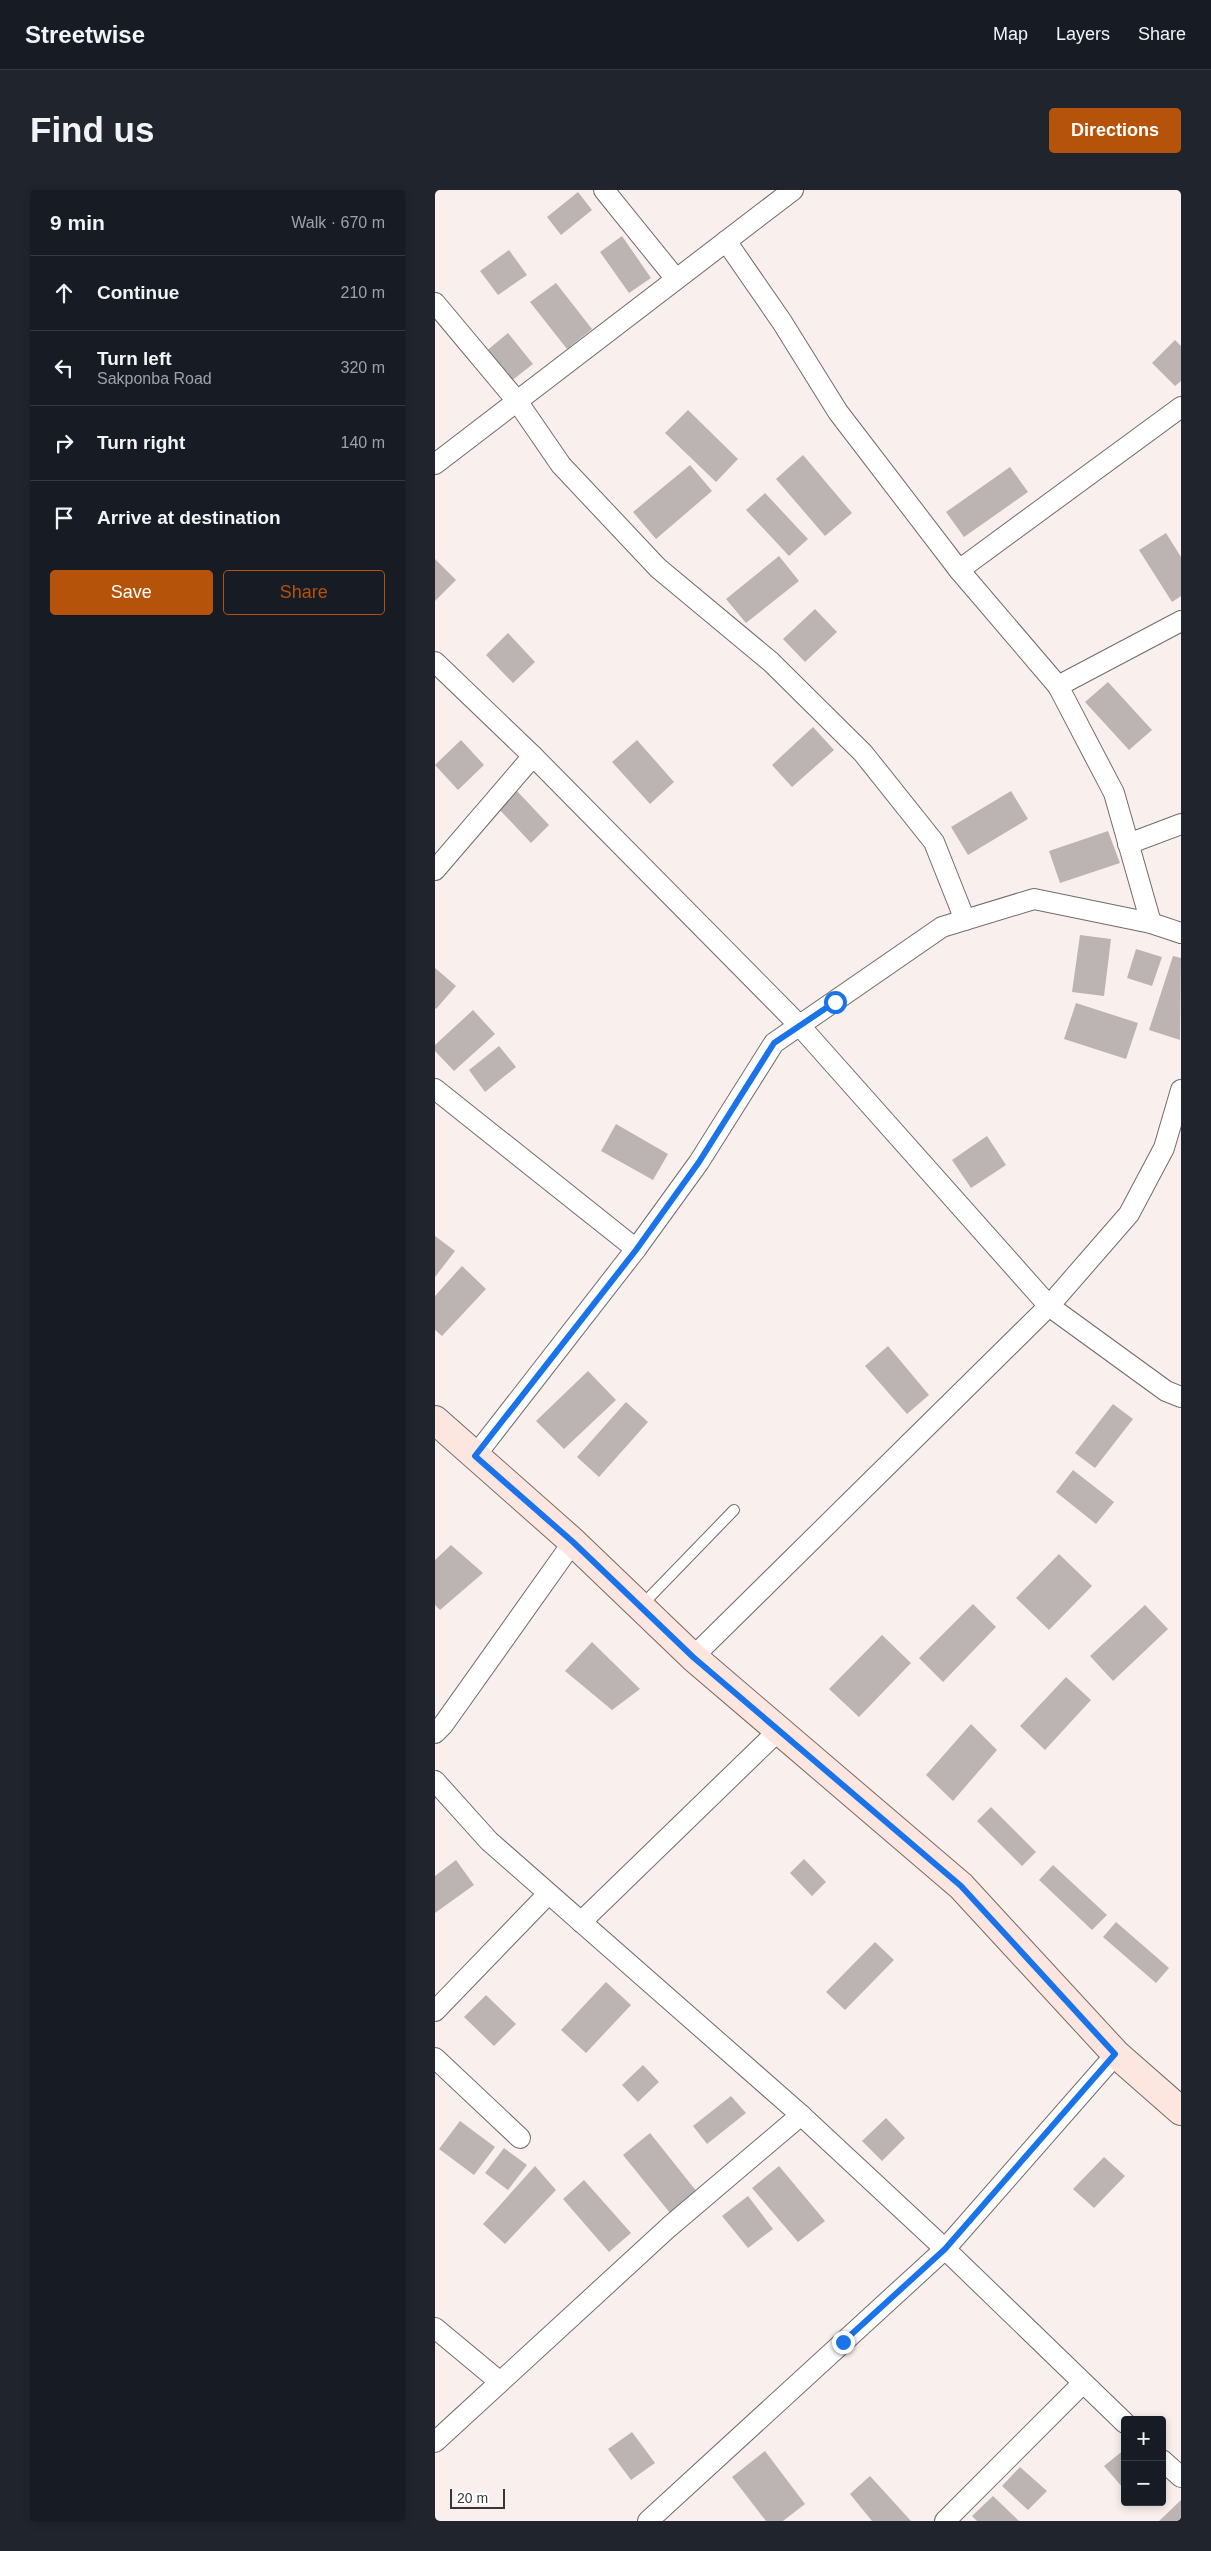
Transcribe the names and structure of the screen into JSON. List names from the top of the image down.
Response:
{
  "scale_bar": "20 m",
  "page": {
    "header": "Streetwise",
    "nav": ["Map", "Layers", "Share"],
    "buttons": [
      "Directions",
      ["Save", "Share"]
    ],
    "title": "Find us",
    "heading": ["9 min", "Walk · 670 m"],
    "list": [
      ["Continue", "210 m"],
      ["Turn left", "Sakponba Road", "320 m"],
      ["Turn right", "140 m"],
      "Arrive at destination"
    ],
    "map_buttons": ["+", "−"],
    "scale": "20 m"
  }
}
